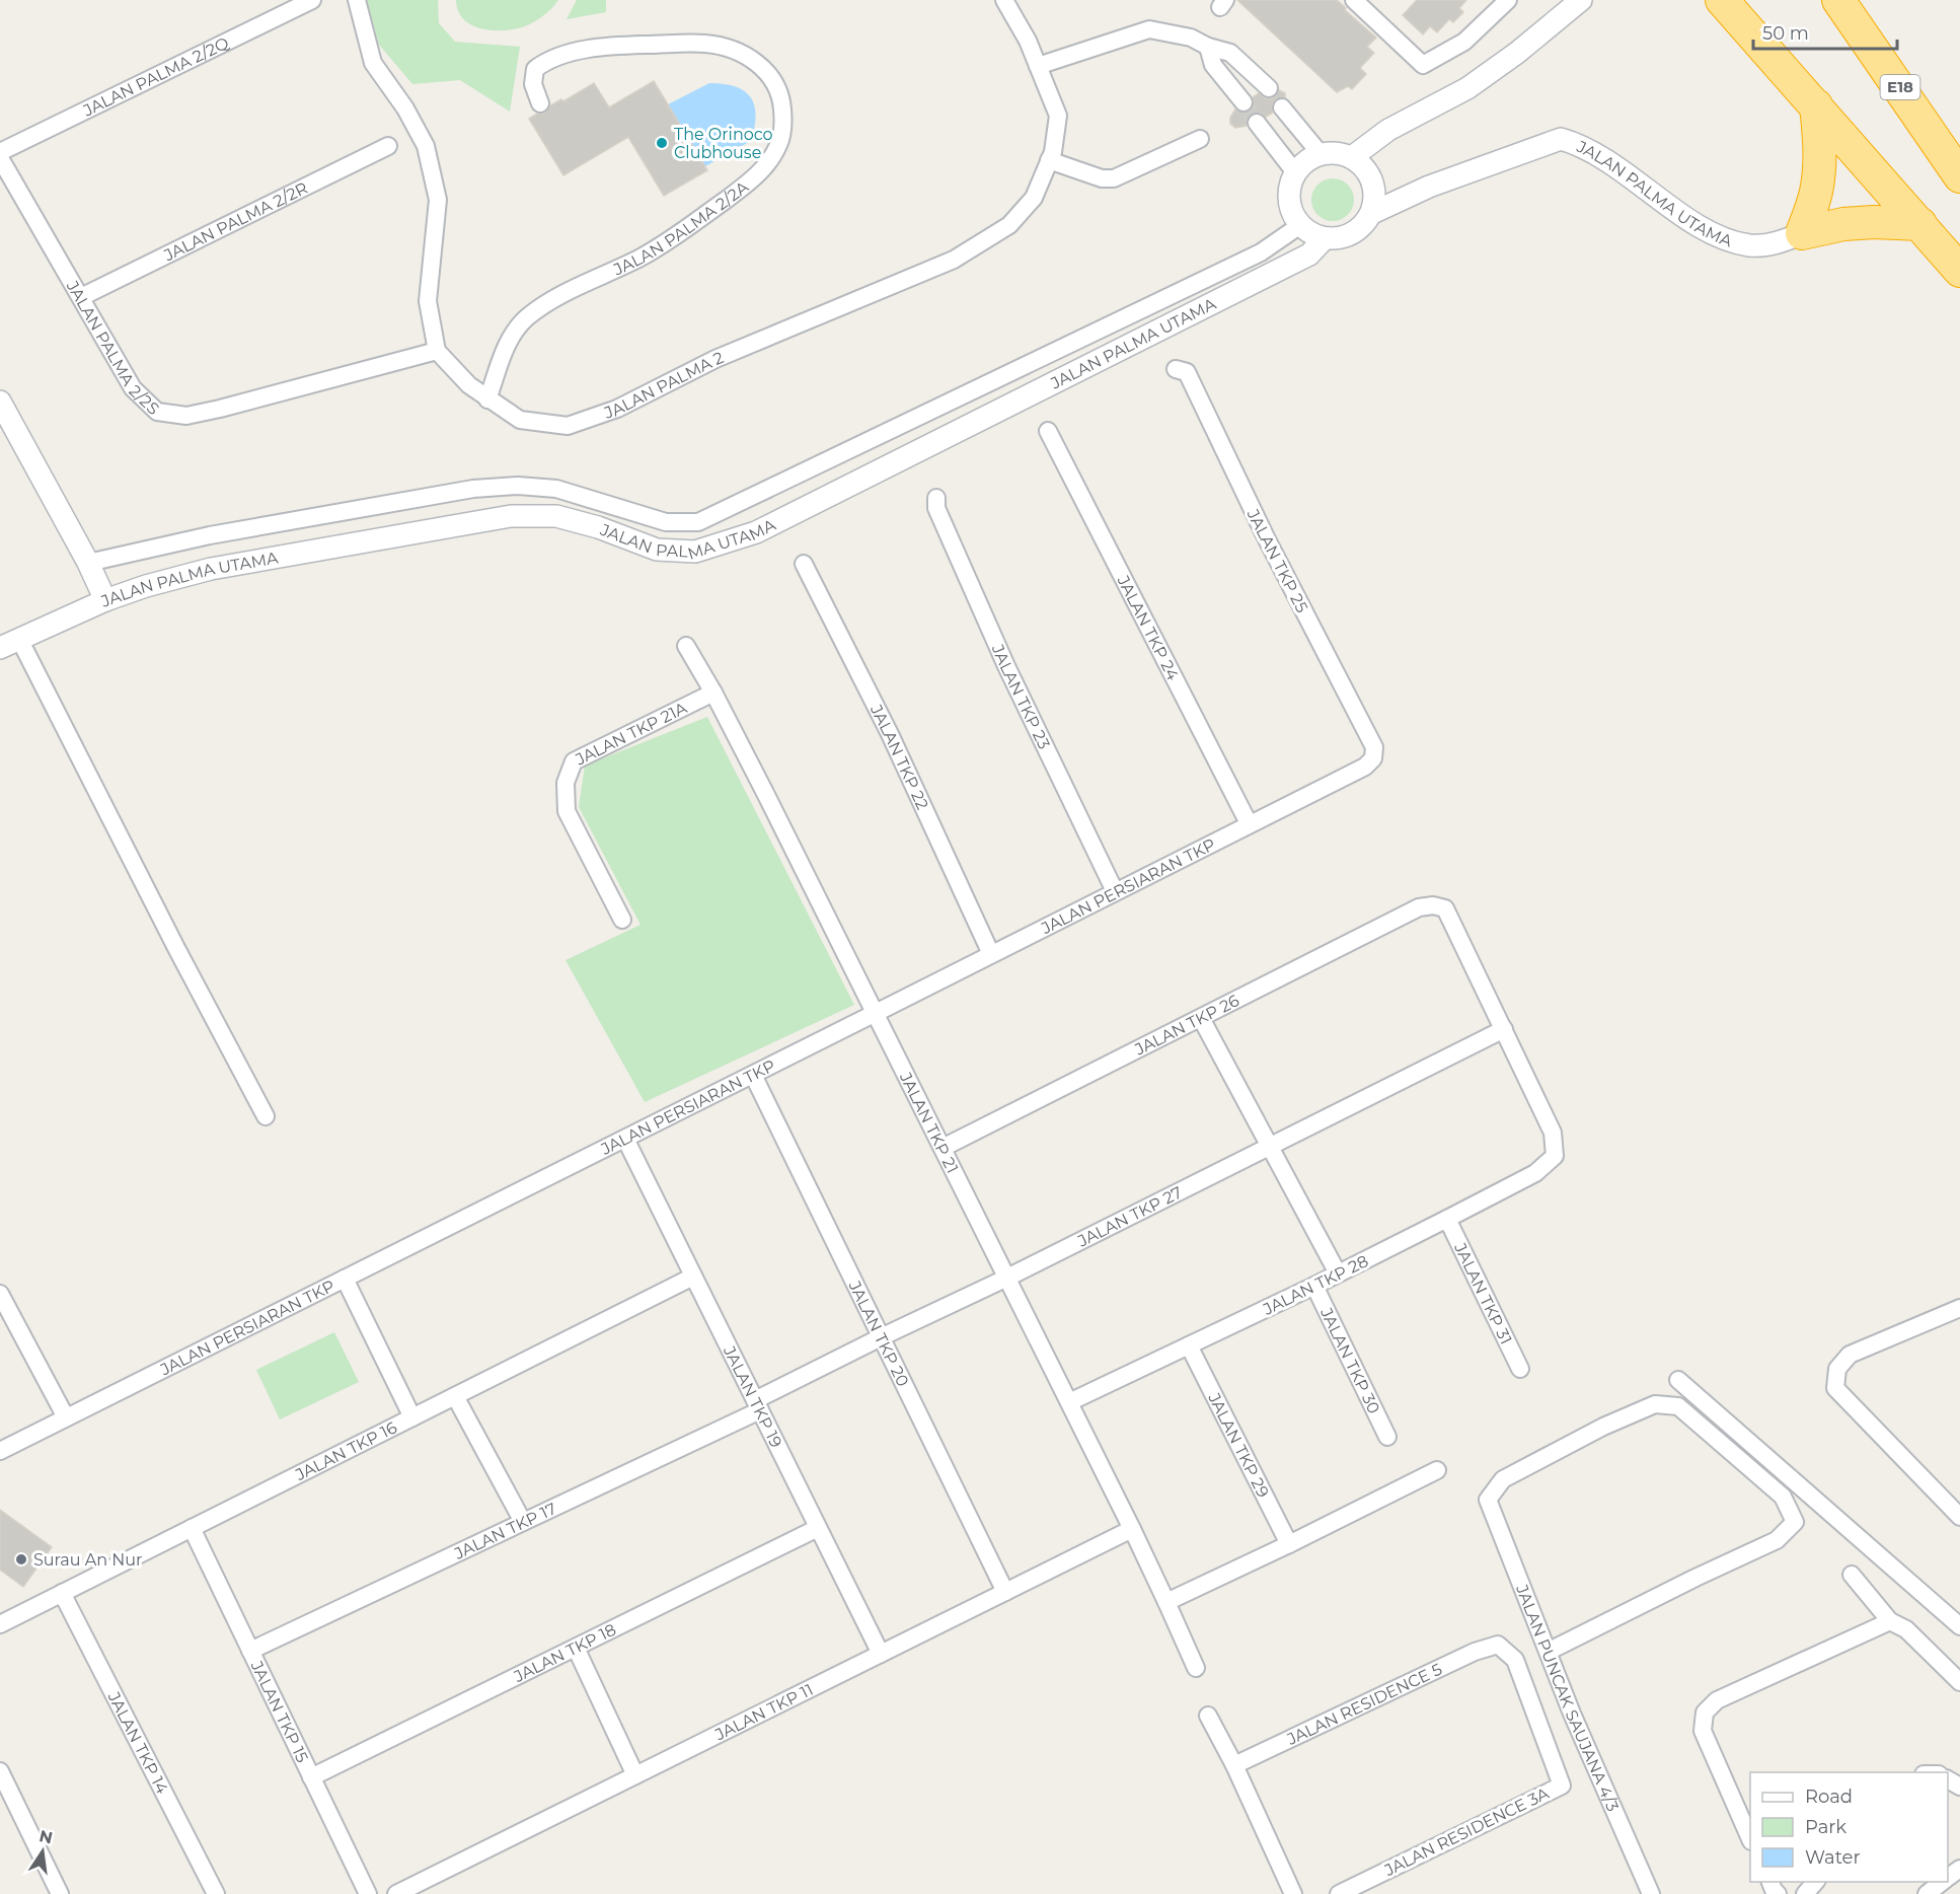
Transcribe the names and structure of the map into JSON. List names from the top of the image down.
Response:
{
  "streets": {
    "highway": ["E18"],
    "street": [
      "JALAN PALMA 2/2Q",
      "JALAN PALMA UTAMA",
      "JALAN PALMA 2/2R",
      "JALAN PALMA 2/2A",
      "JALAN PALMA 2/2S",
      "JALAN PALMA 2",
      "JALAN TKP 25",
      "JALAN TKP 24",
      "JALAN TKP 23",
      "JALAN TKP 21A",
      "JALAN TKP 22",
      "JALAN PERSIARAN TKP",
      "JALAN TKP 26",
      "JALAN TKP 21",
      "JALAN TKP 27",
      "JALAN TKP 28",
      "JALAN TKP 31",
      "JALAN TKP 20",
      "JALAN TKP 30",
      "JALAN TKP 19",
      "JALAN TKP 29",
      "JALAN TKP 16",
      "JALAN TKP 17",
      "JALAN TKP 18",
      "JALAN PUNCAK SAUJANA 4/3",
      "JALAN RESIDENCE 5",
      "JALAN TKP 15",
      "JALAN TKP 11",
      "JALAN TKP 14",
      "JALAN RESIDENCE 3A"
    ]
  },
  "crossings": [
    ["JALAN PALMA 2/2R", "JALAN PALMA 2/2S"],
    ["JALAN PALMA 2/2A", "JALAN PALMA 2"],
    ["JALAN PALMA 2/2S", "JALAN PALMA 2"],
    ["JALAN TKP 25", "JALAN PERSIARAN TKP"],
    ["JALAN TKP 24", "JALAN PERSIARAN TKP"],
    ["JALAN TKP 23", "JALAN PERSIARAN TKP"],
    ["JALAN TKP 21A", "JALAN TKP 21"],
    ["JALAN TKP 22", "JALAN PERSIARAN TKP"],
    ["JALAN PERSIARAN TKP", "JALAN TKP 21"],
    ["JALAN PERSIARAN TKP", "JALAN TKP 20"],
    ["JALAN PERSIARAN TKP", "JALAN TKP 19"],
    ["JALAN TKP 26", "JALAN TKP 21"],
    ["JALAN TKP 26", "JALAN TKP 27"],
    ["JALAN TKP 26", "JALAN TKP 28"],
    ["JALAN TKP 21", "JALAN TKP 27"],
    ["JALAN TKP 21", "JALAN TKP 28"],
    ["JALAN TKP 21", "JALAN TKP 11"],
    ["JALAN TKP 27", "JALAN TKP 28"],
    ["JALAN TKP 27", "JALAN TKP 20"],
    ["JALAN TKP 27", "JALAN TKP 19"],
    ["JALAN TKP 27", "JALAN TKP 17"],
    ["JALAN TKP 28", "JALAN TKP 31"],
    ["JALAN TKP 28", "JALAN TKP 30"],
    ["JALAN TKP 28", "JALAN TKP 29"],
    ["JALAN TKP 20", "JALAN TKP 11"],
    ["JALAN TKP 19", "JALAN TKP 16"],
    ["JALAN TKP 19", "JALAN TKP 17"],
    ["JALAN TKP 19", "JALAN TKP 18"],
    ["JALAN TKP 19", "JALAN TKP 11"],
    ["JALAN TKP 16", "JALAN TKP 15"],
    ["JALAN TKP 16", "JALAN TKP 14"],
    ["JALAN TKP 17", "JALAN TKP 15"],
    ["JALAN TKP 18", "JALAN TKP 15"],
    ["JALAN RESIDENCE 5", "JALAN RESIDENCE 3A"]
  ],
  "places": ["The Orinoco Clubhouse", "Surau An Nur"],
  "legend": ["Road", "Park", "Water"],
  "scale_bar": "50 m",
  "north": "top"
}
